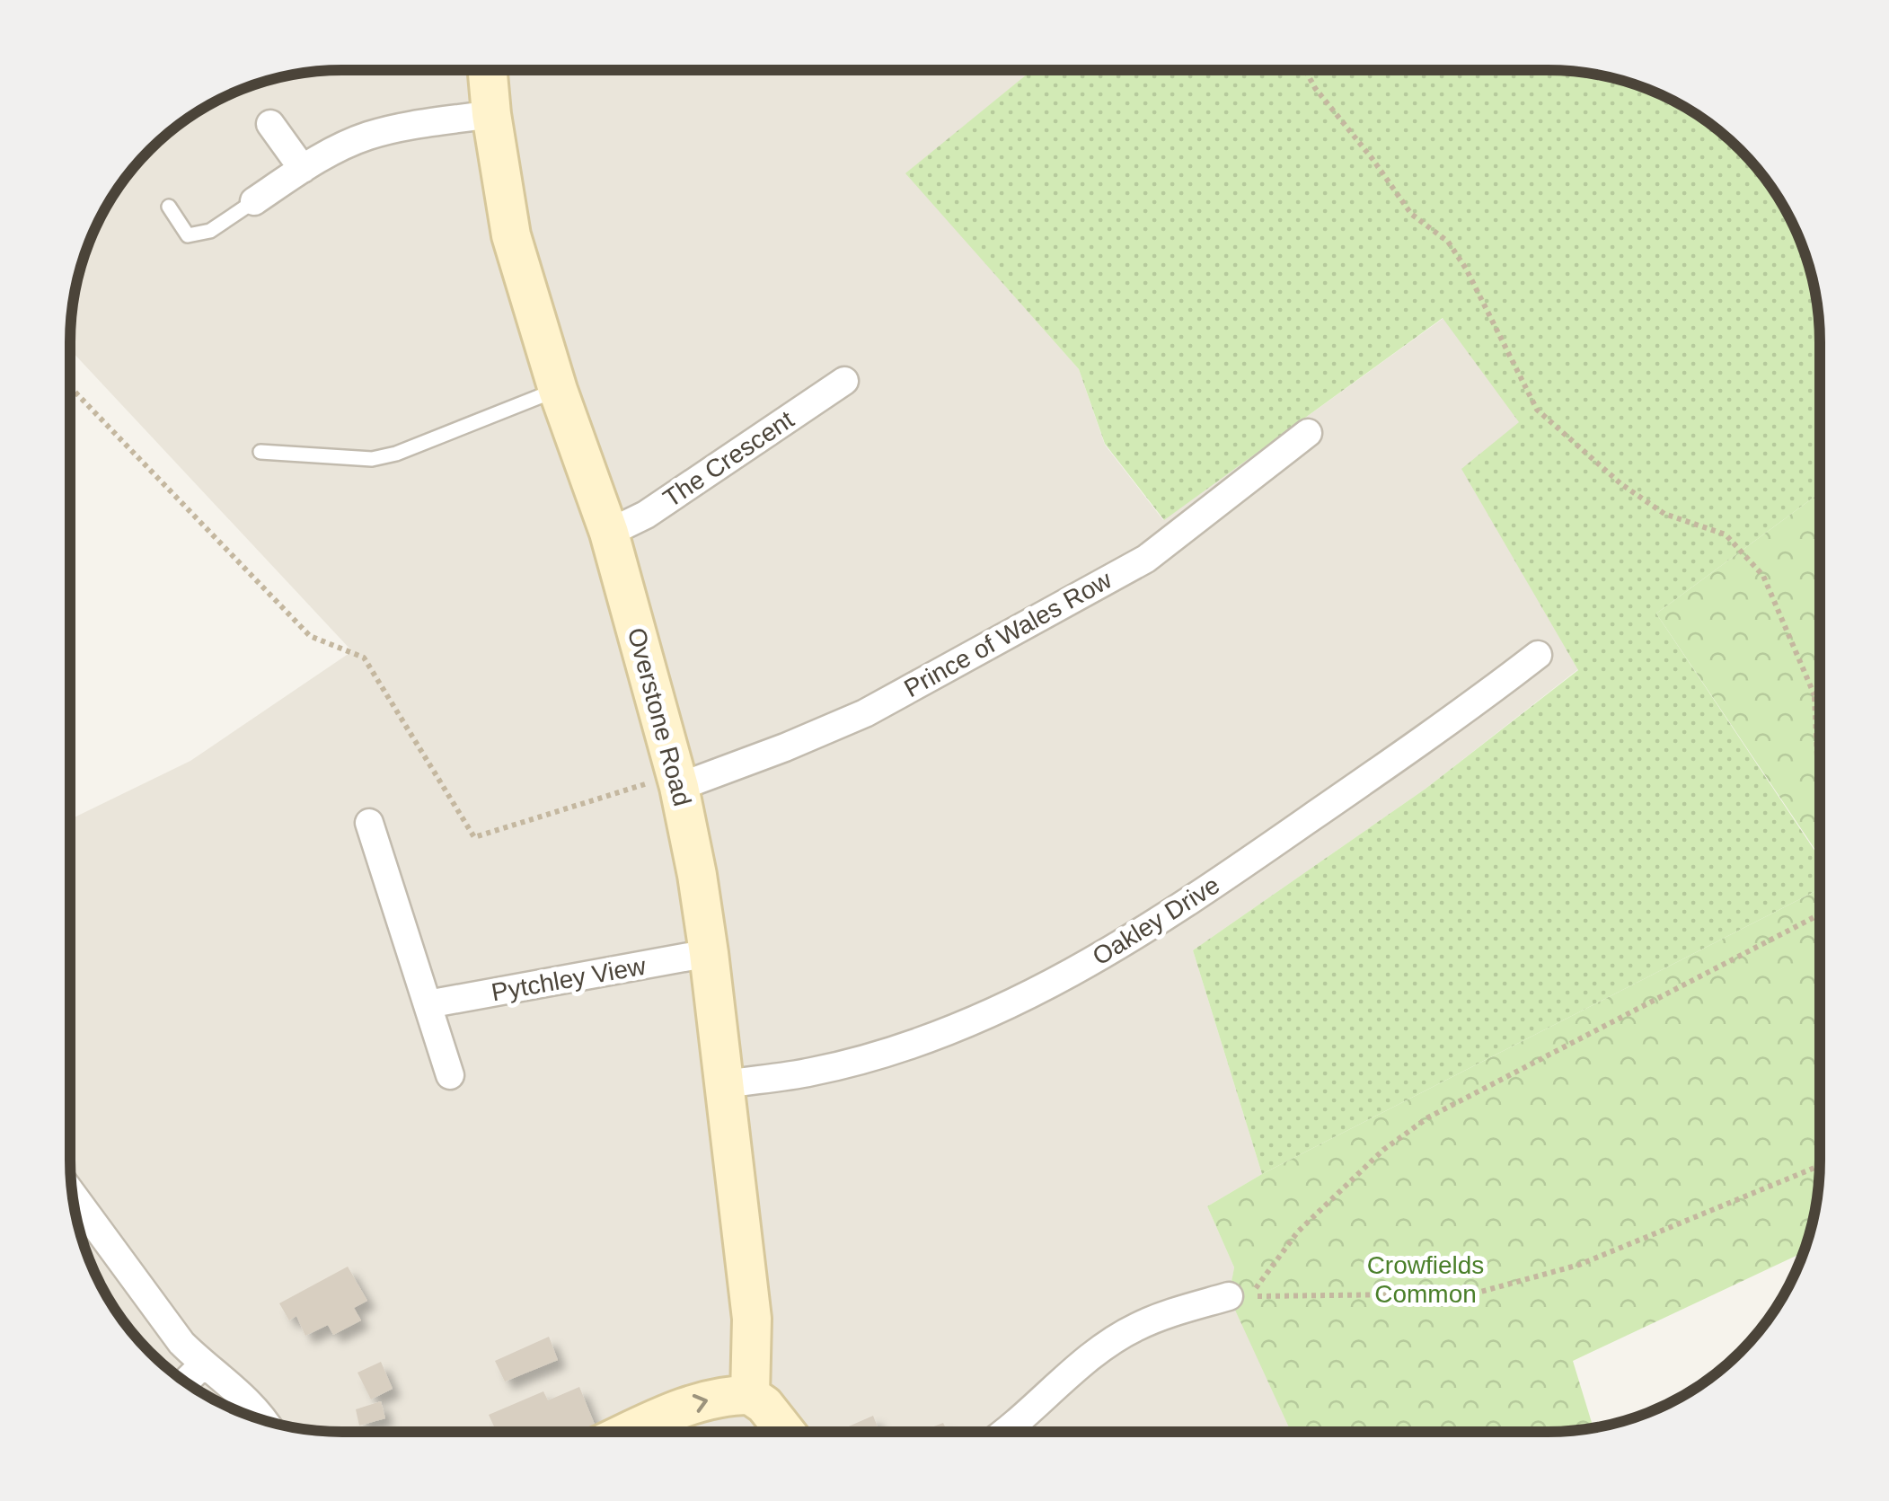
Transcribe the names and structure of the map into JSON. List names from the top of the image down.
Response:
{
  "streets": {
    "street": [
      "The Crescent",
      "Prince of Wales Row",
      "Overstone Road",
      "Oakley Drive",
      "Pytchley View"
    ]
  },
  "crossings": [
    ["The Crescent", "Overstone Road"],
    ["Prince of Wales Row", "Overstone Road"],
    ["Overstone Road", "Oakley Drive"],
    ["Overstone Road", "Pytchley View"]
  ],
  "parks": ["Crowfields Common"]
}
